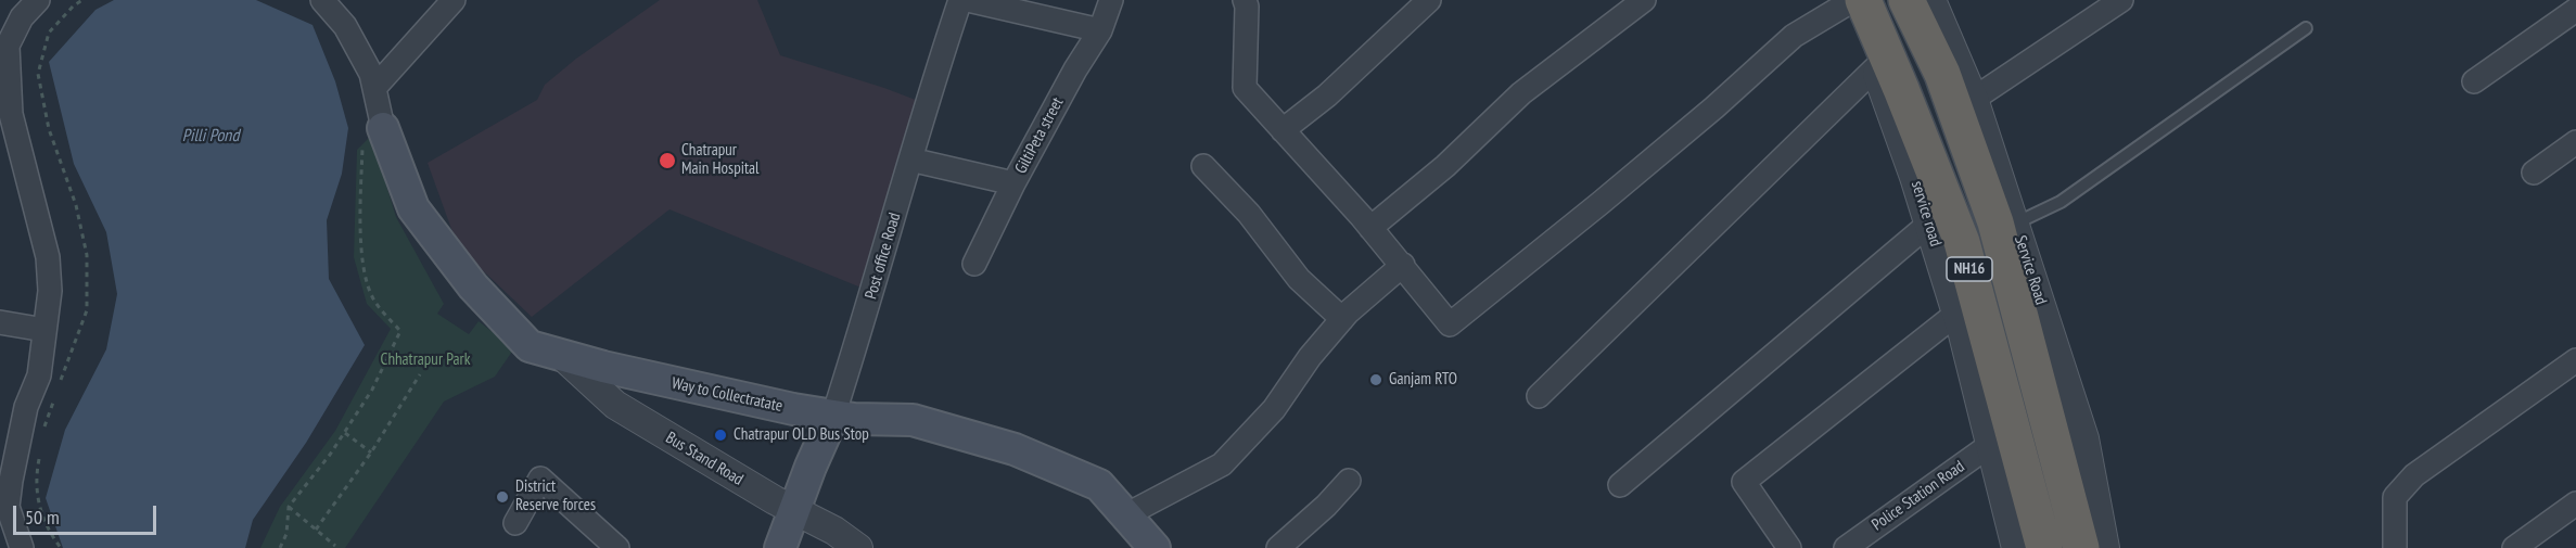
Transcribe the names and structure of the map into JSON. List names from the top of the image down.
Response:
{
  "streets": {
    "highway": ["NH16"],
    "main road": ["Post office Road", "Way to Collectratate"],
    "street": [
      "GiltiPeta street",
      "service road",
      "Service Road",
      "Bus Stand Road",
      "Police Station Road"
    ]
  },
  "crossings": [
    ["GiltiPeta street", "Post office Road"],
    ["service road", "NH16"],
    ["service road", "Police Station Road"],
    ["Post office Road", "Way to Collectratate"],
    ["Post office Road", "Bus Stand Road"],
    ["Way to Collectratate", "Bus Stand Road"]
  ],
  "water": ["Pilli Pond"],
  "parks": ["Chhatrapur Park"],
  "places": [
    "Chatrapur Main Hospital",
    "Ganjam RTO",
    "Chatrapur OLD Bus Stop",
    "District Reserve forces"
  ],
  "scale_bar": "50 m"
}
